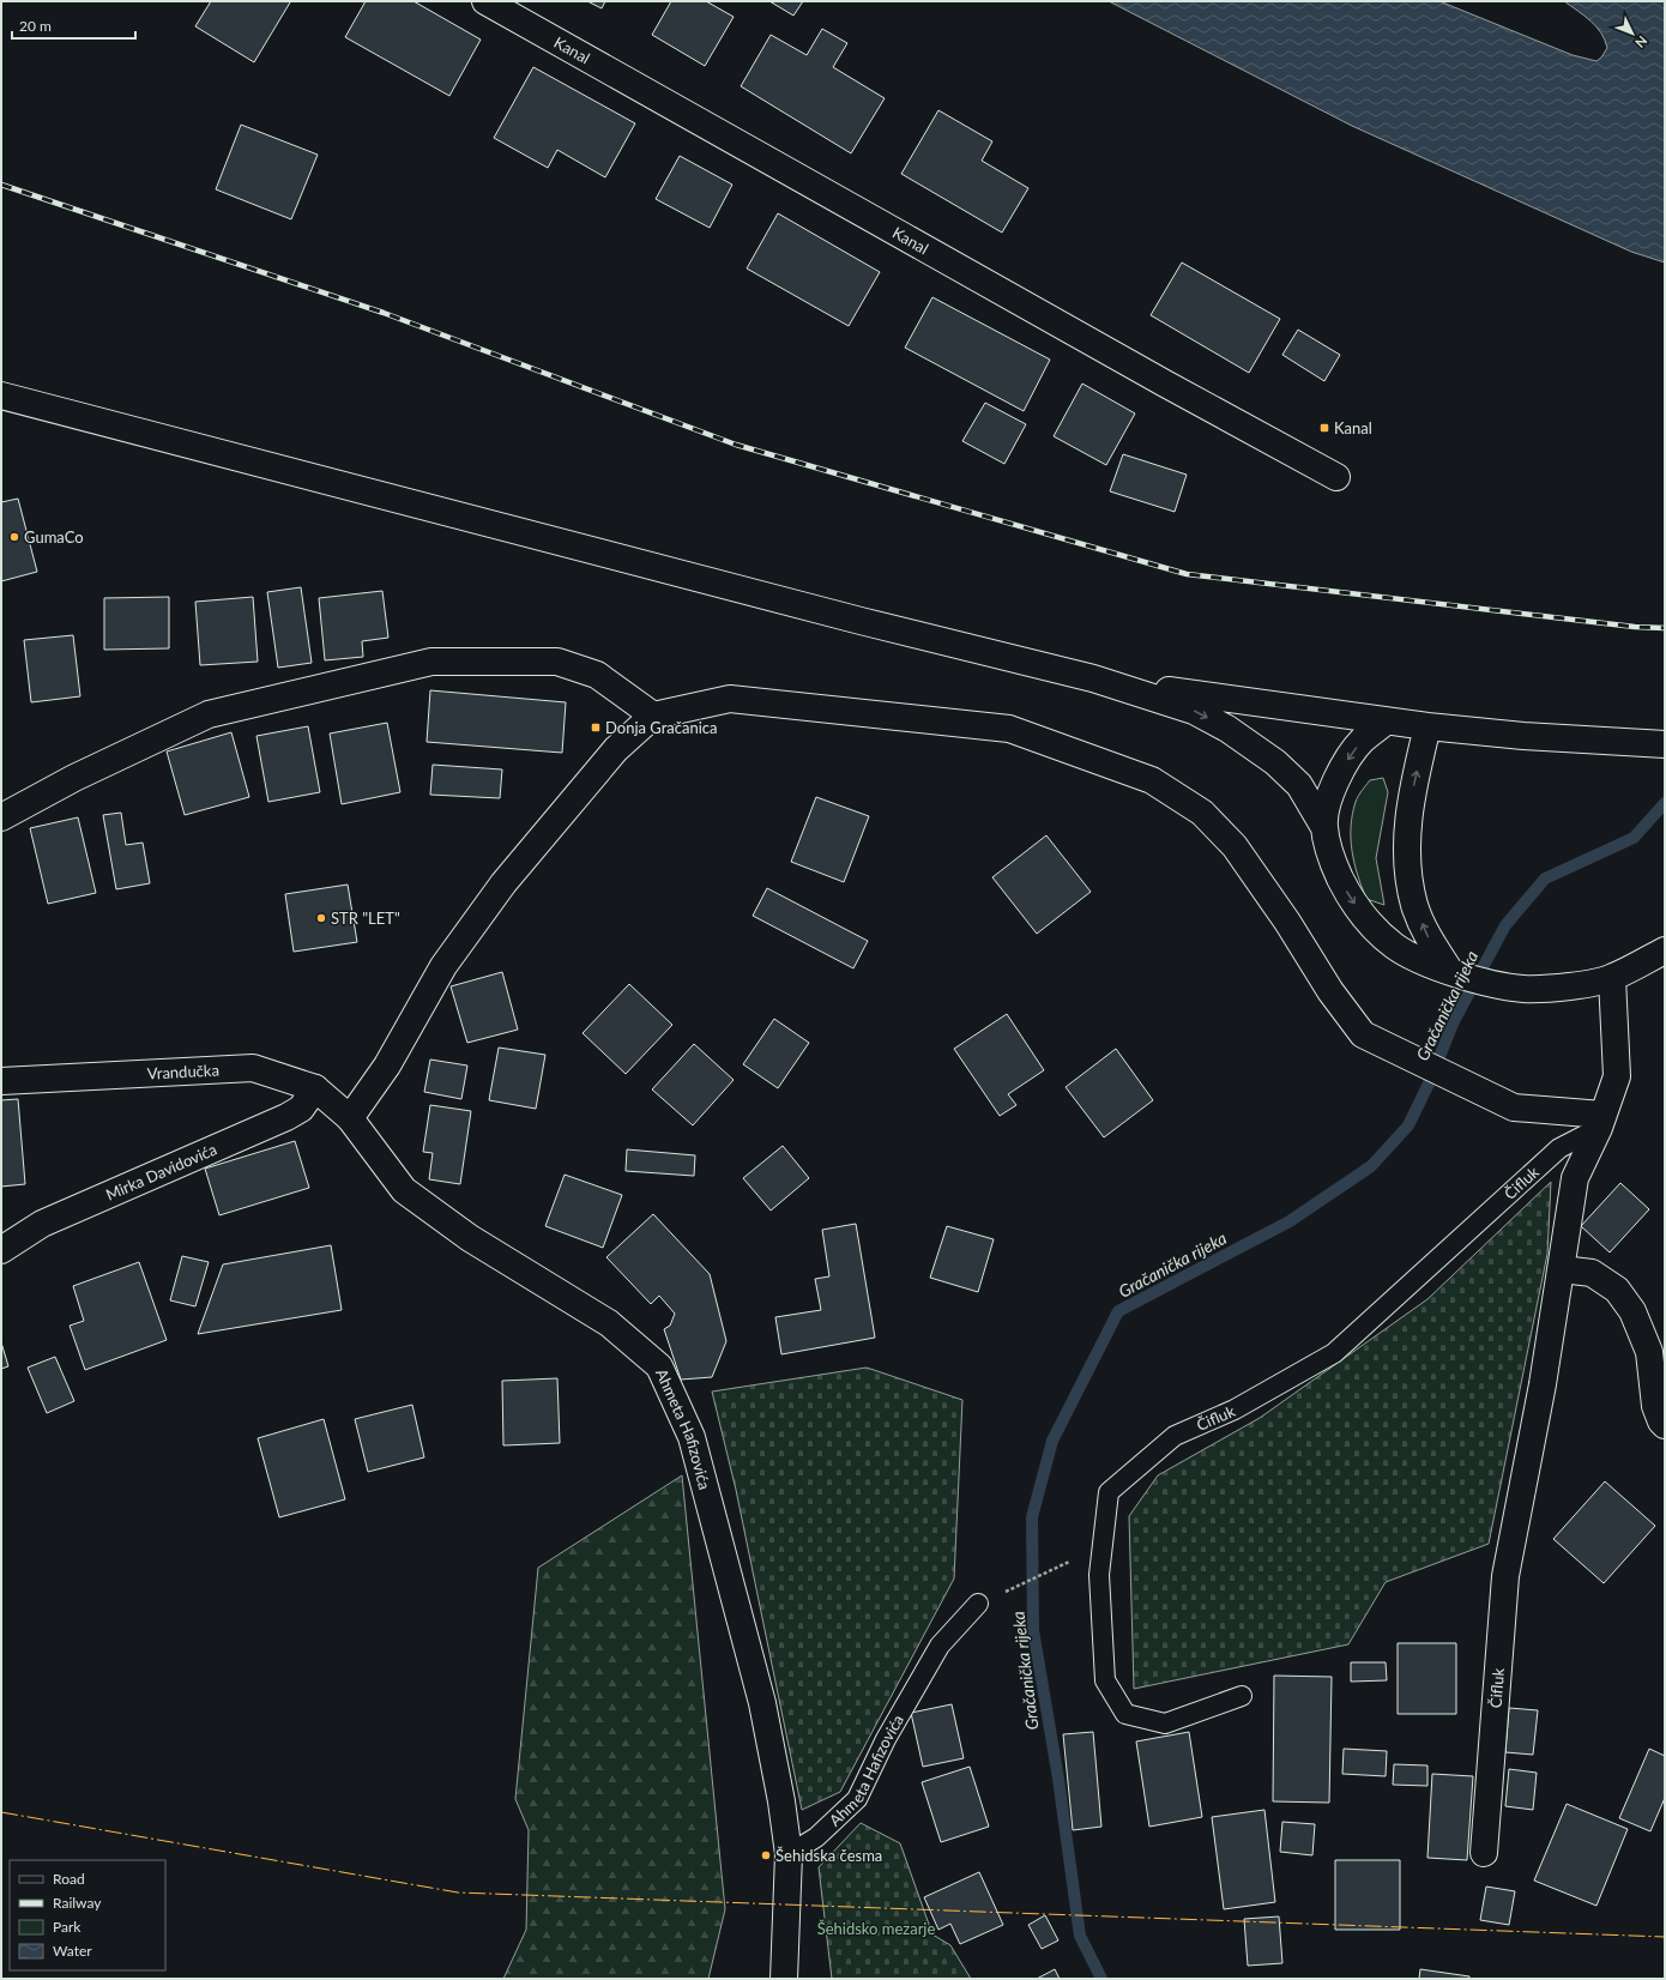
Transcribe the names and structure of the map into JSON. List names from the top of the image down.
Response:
{
  "streets": {
    "street": [
      "Kanal",
      "Vrandučka",
      "Mirka Davidovića",
      "Čifluk",
      "Ahmeta Hafizovića"
    ]
  },
  "crossings": [
    ["Vrandučka", "Mirka Davidovića"],
    ["Vrandučka", "Ahmeta Hafizovića"]
  ],
  "water": ["Gračanička rijeka"],
  "parks": ["Šehidsko mezarje"],
  "places": {
    "transit": ["Kanal", "Donja Gračanica"],
    "other": ["GumaCo", "STR \"LET\"", "Šehidska česma"]
  },
  "legend": [
    "Road",
    "Railway",
    "Park",
    "Water"
  ],
  "scale_bar": "20 m",
  "north": "bottom right"
}
